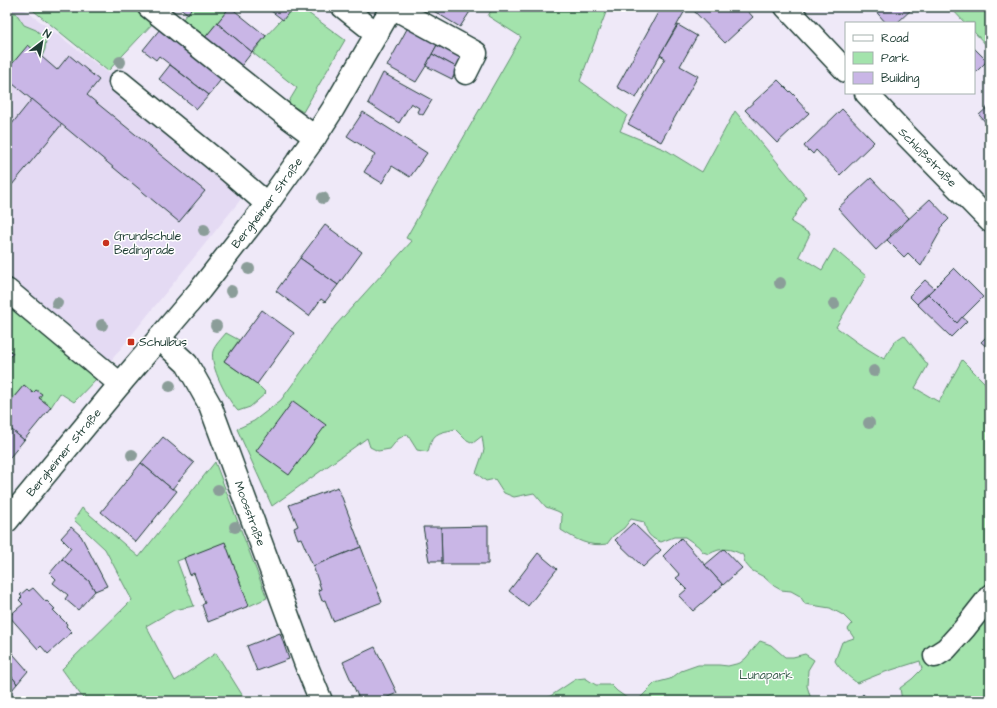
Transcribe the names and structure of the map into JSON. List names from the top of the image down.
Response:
{
  "streets": {
    "street": ["Schloßstraße", "Bergheimer Straße", "Moosstraße"]
  },
  "crossings": [
    ["Bergheimer Straße", "Moosstraße"]
  ],
  "parks": ["Lunapark"],
  "places": {
    "other": ["Grundschule Bedingrade"],
    "transit": ["Schulbus"]
  },
  "legend": ["Road", "Park", "Building"],
  "north": "top right"
}
